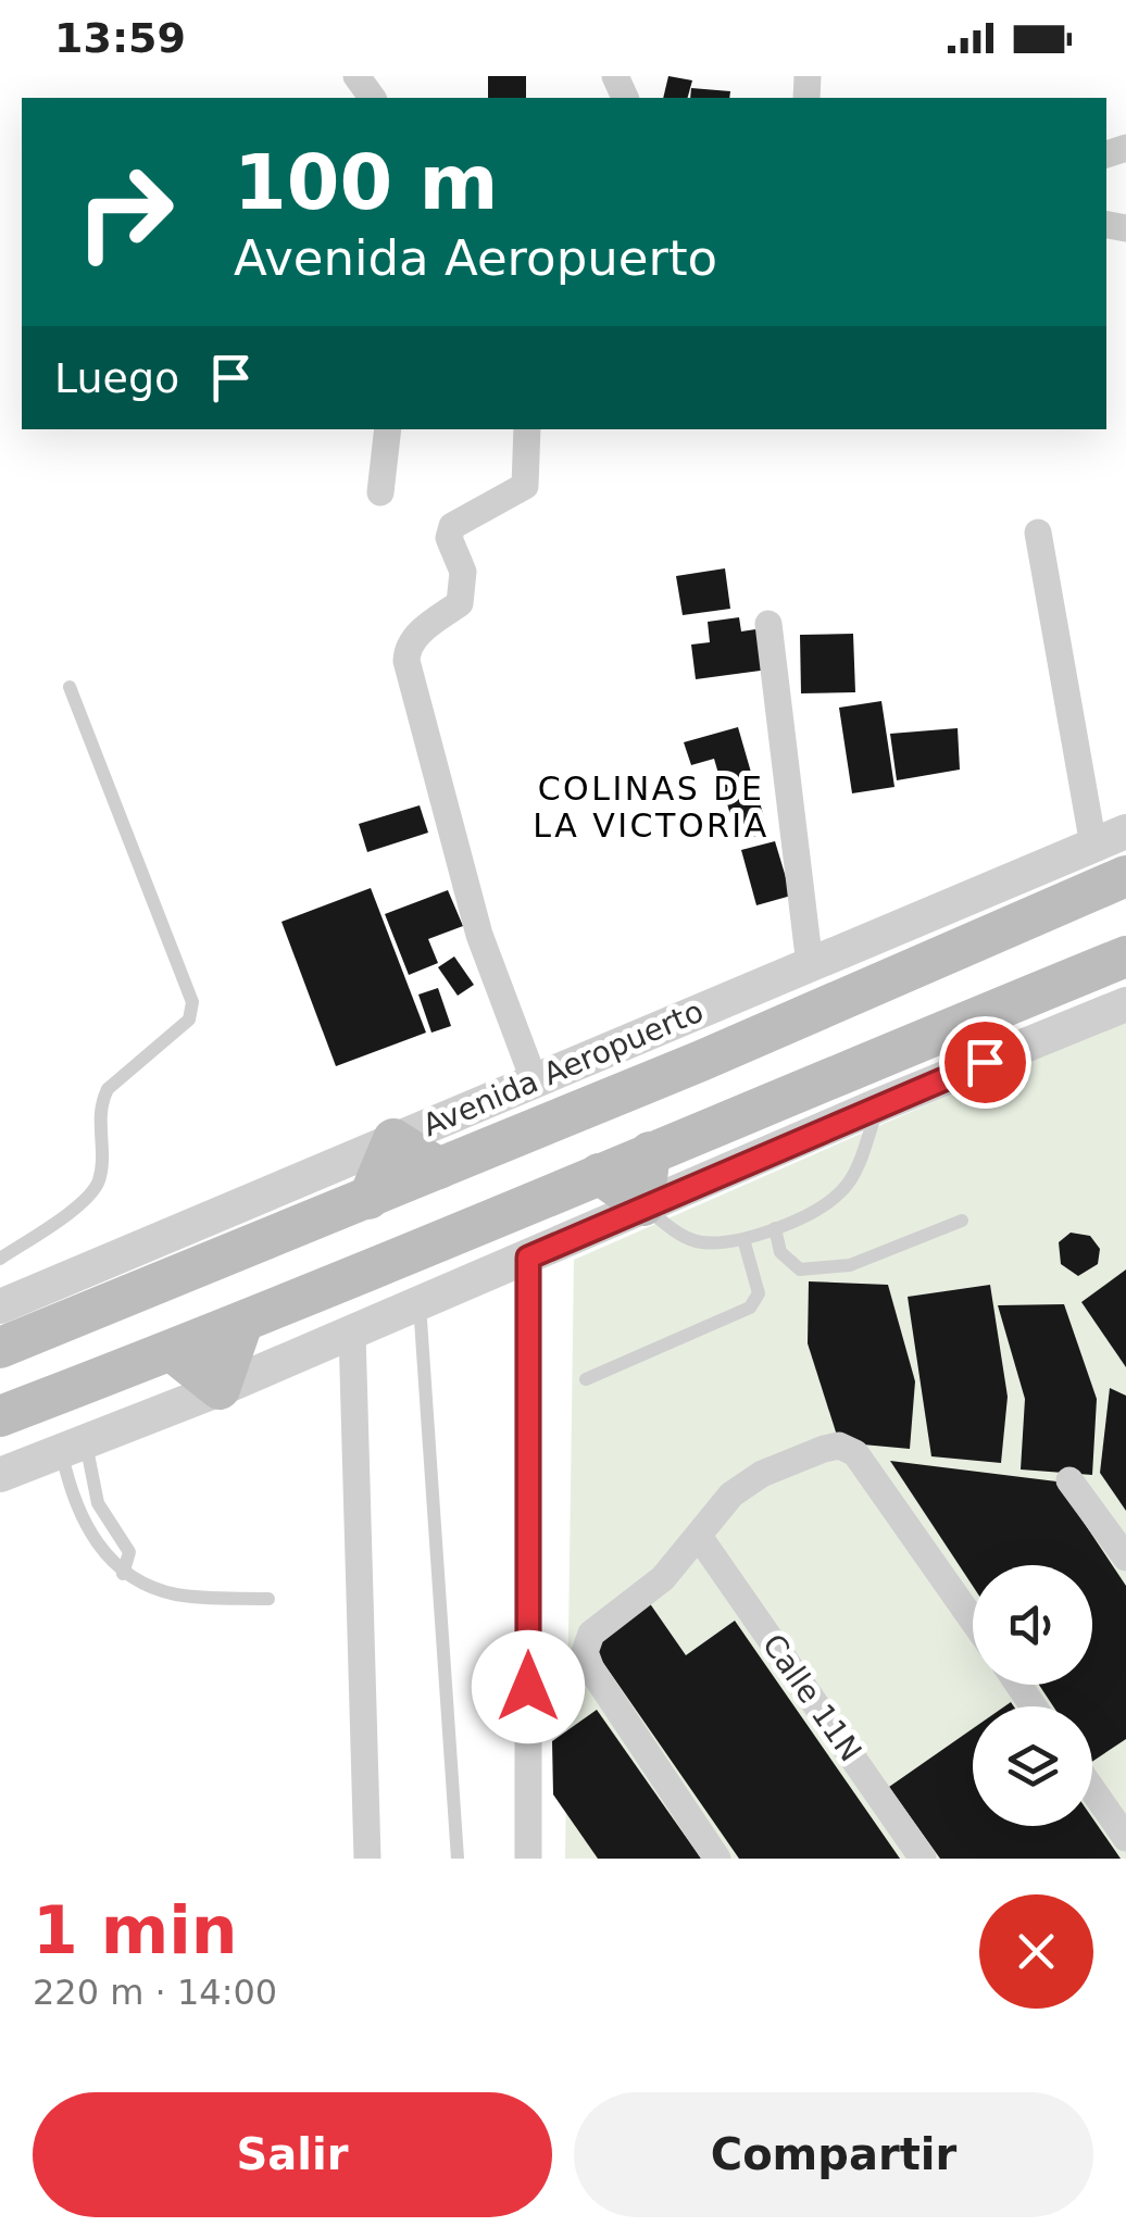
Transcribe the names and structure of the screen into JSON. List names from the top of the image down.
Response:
{
  "streets": {
    "main road": ["Avenida Aeropuerto"],
    "street": ["Calle 11N"]
  },
  "districts": ["COLINAS DE LA VICTORIA"],
  "page": {
    "status": "13:59",
    "turn": ["100 m", "Avenida Aeropuerto"],
    "then": "Luego",
    "heading": ["1 min", "220 m · 14:00"],
    "buttons": ["Salir", "Compartir"]
  }
}
